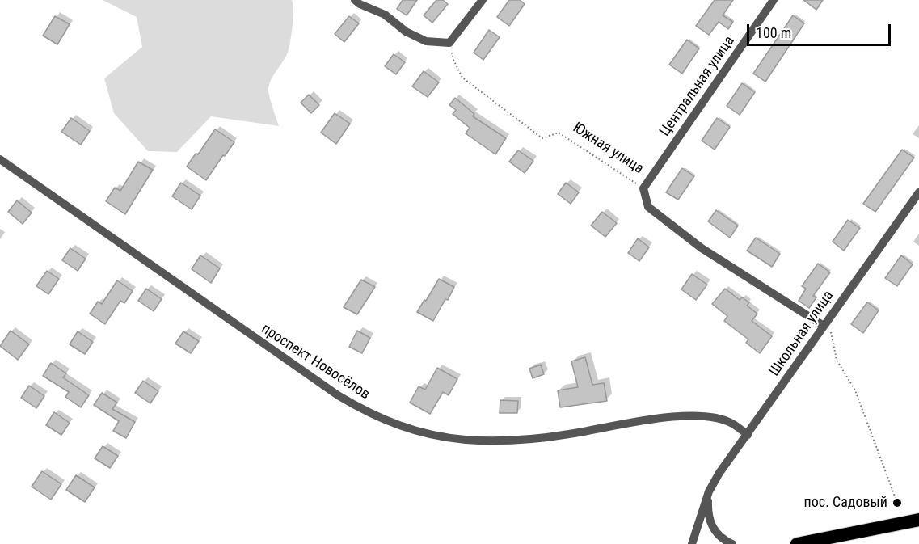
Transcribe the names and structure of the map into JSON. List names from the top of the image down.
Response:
{
  "streets": {
    "street": [
      "Центральная улица",
      "Южная улица",
      "Школьная улица",
      "проспект Новосёлов"
    ]
  },
  "crossings": [
    ["Центральная улица", "Южная улица"],
    ["Южная улица", "Школьная улица"],
    ["Школьная улица", "проспект Новосёлов"]
  ],
  "places": ["пос. Садовый"],
  "scale_bar": "100 m"
}
